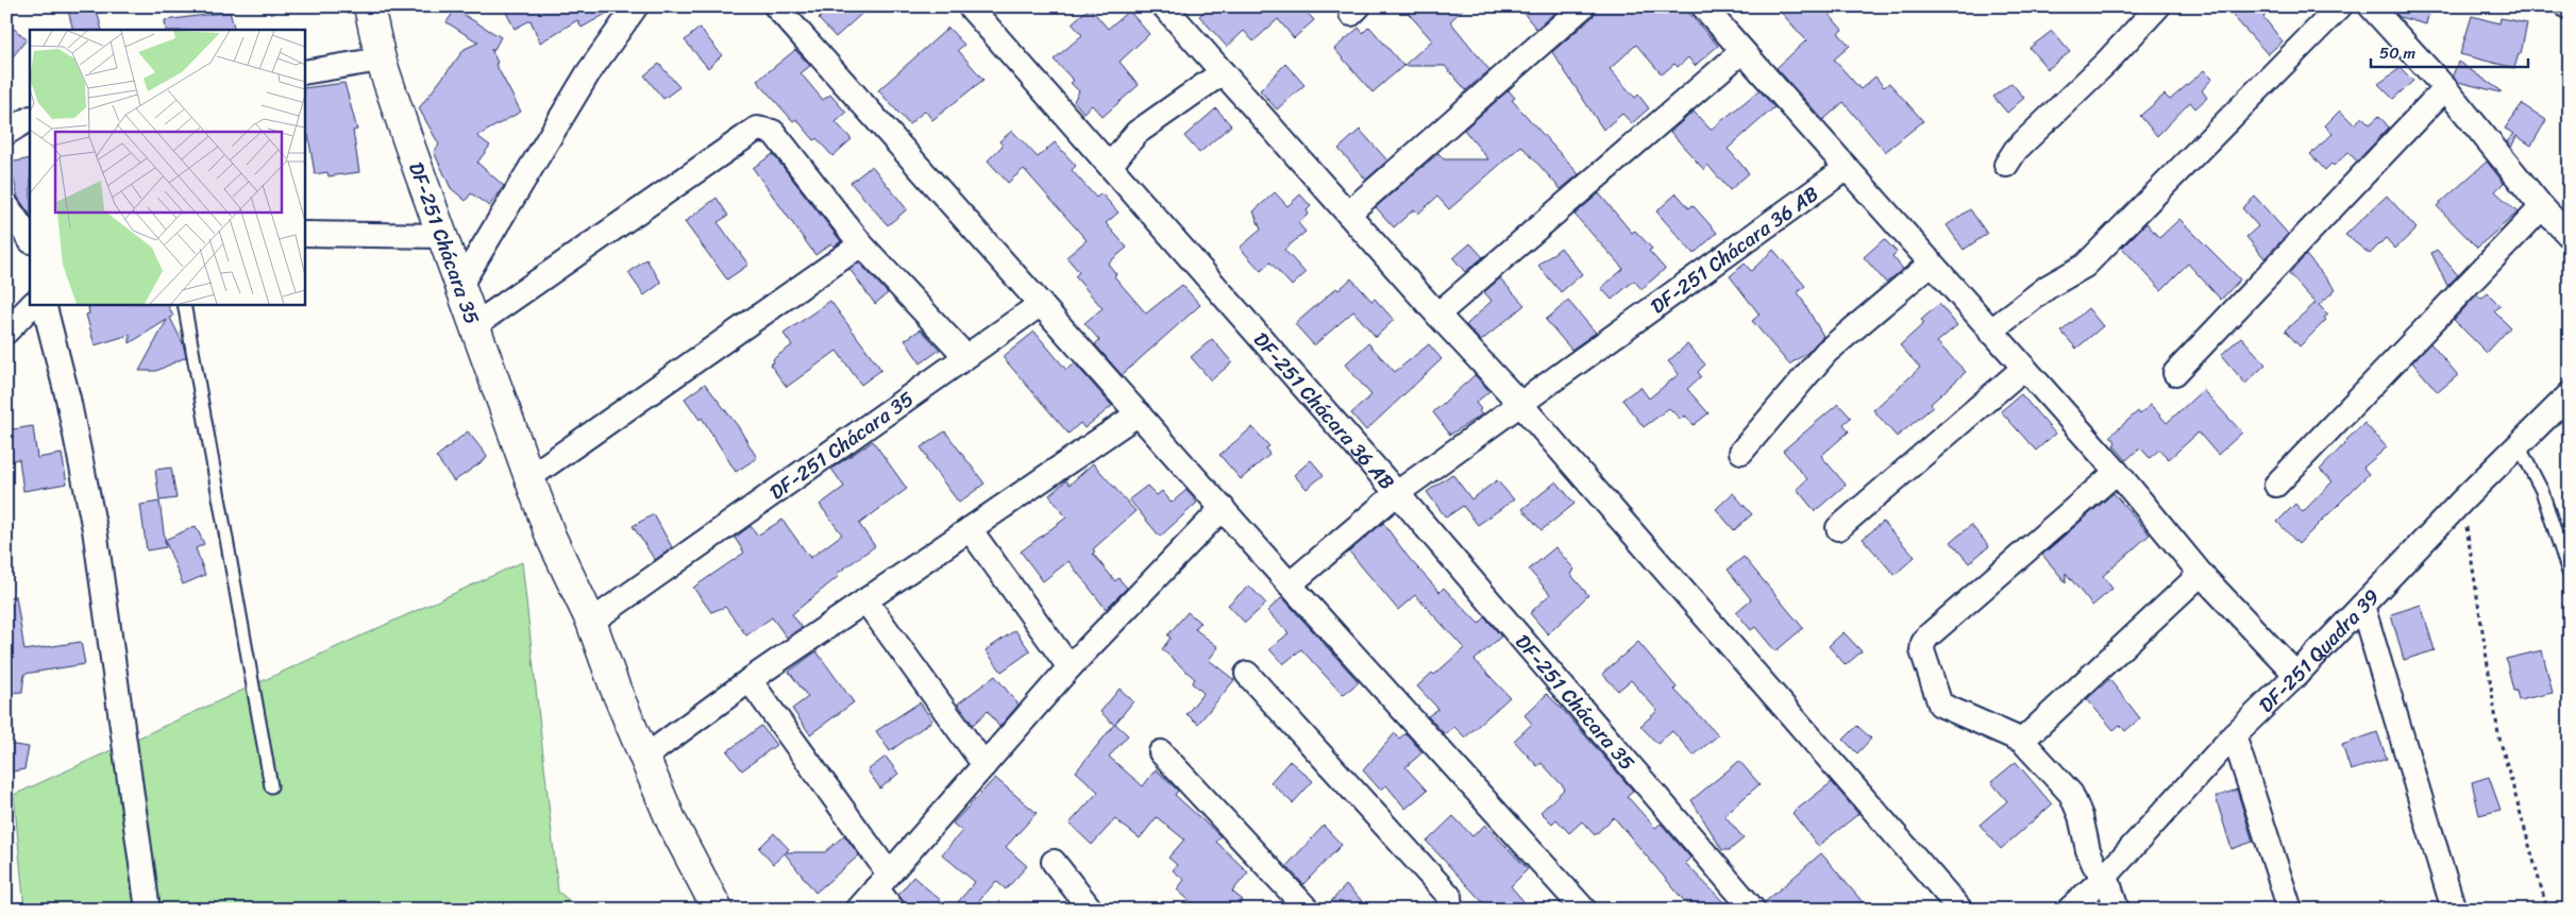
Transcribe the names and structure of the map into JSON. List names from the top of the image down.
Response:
{
  "streets": {
    "street": ["DF-251 Chácara 35", "DF-251 Chácara 36 AB", "DF-251 Quadra 39"]
  },
  "crossings": [
    ["DF-251 Chácara 35", "DF-251 Chácara 36 AB"]
  ],
  "scale_bar": "50 m"
}
